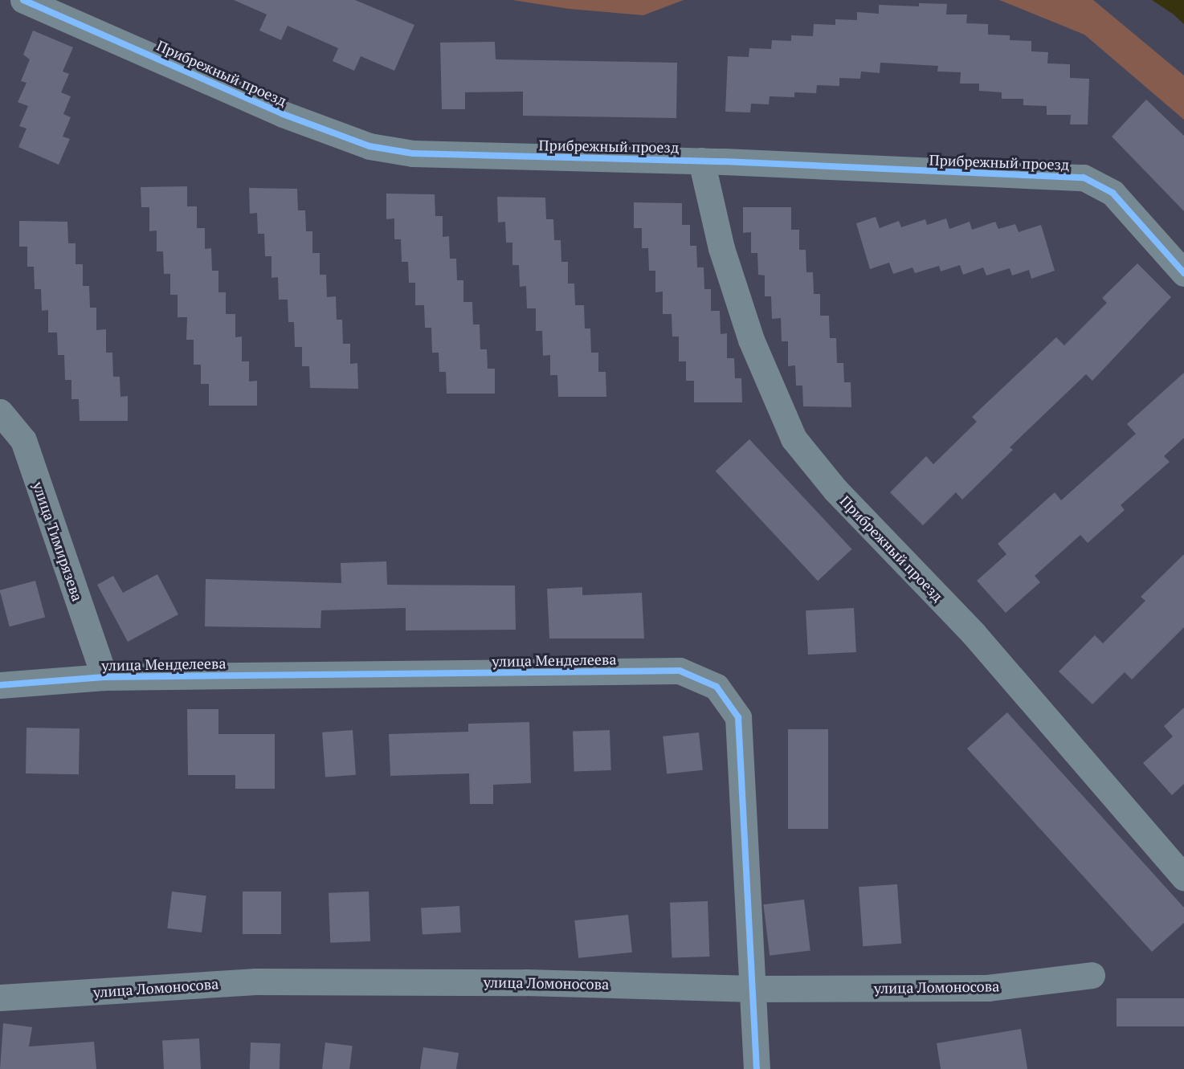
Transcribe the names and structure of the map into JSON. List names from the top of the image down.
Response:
{
  "streets": {
    "street": [
      "Прибрежный проезд",
      "улица Тимирязева",
      "улица Менделеева",
      "улица Ломоносова"
    ]
  },
  "crossings": [
    ["улица Тимирязева", "улица Менделеева"],
    ["улица Менделеева", "улица Ломоносова"]
  ]
}
